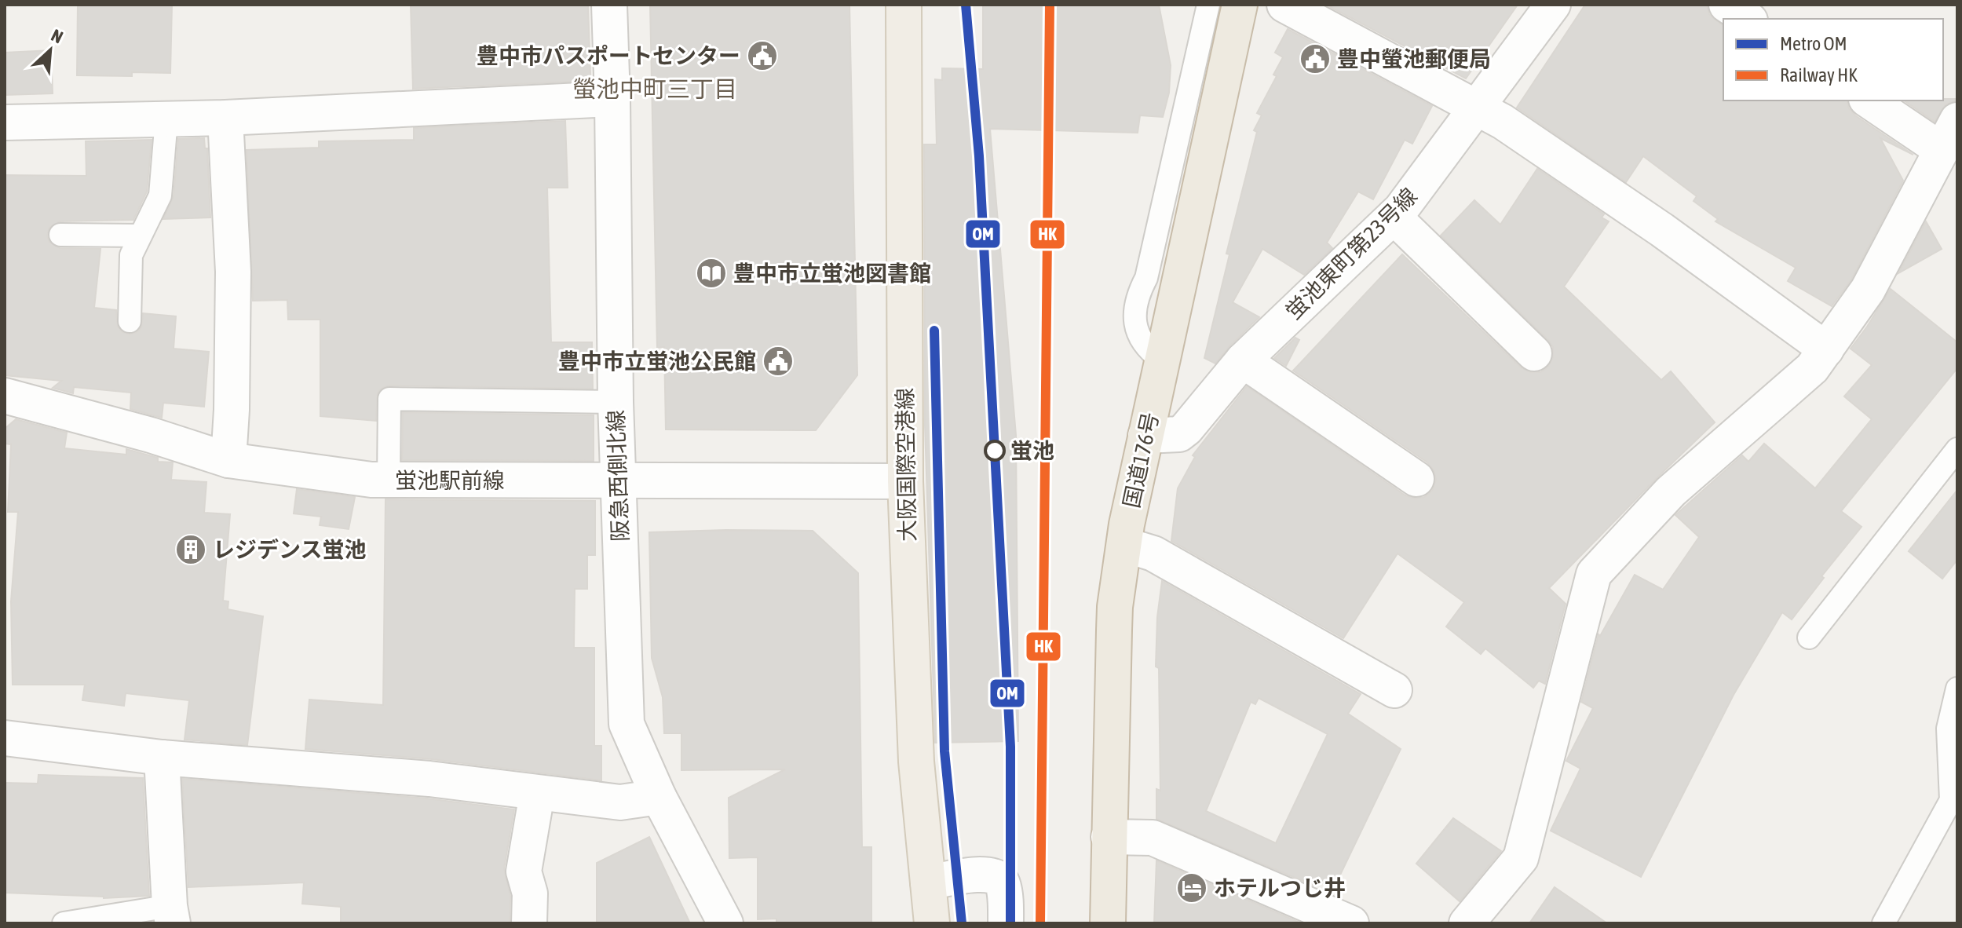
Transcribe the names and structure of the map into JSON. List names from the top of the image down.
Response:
{
  "streets": {
    "highway": ["国道176号"],
    "main road": ["大阪国際空港線"],
    "street": ["蛍池東町第23号線", "阪急西側北線", "蛍池駅前線"]
  },
  "crossings": [
    ["蛍池東町第23号線", "国道176号"],
    ["大阪国際空港線", "蛍池駅前線"],
    ["阪急西側北線", "蛍池駅前線"]
  ],
  "districts": ["螢池中町三丁目"],
  "places": {
    "public building": ["豊中市パスポートセンター", "豊中螢池郵便局", "豊中市立蛍池公民館"],
    "library": ["豊中市立蛍池図書館"],
    "other": ["蛍池"],
    "building": ["レジデンス蛍池"],
    "hotel": ["ホテルつじ井"]
  },
  "lines": ["metro line OM", "rail line HK"],
  "legend": ["Metro OM", "Railway HK"],
  "north": "top right"
}
